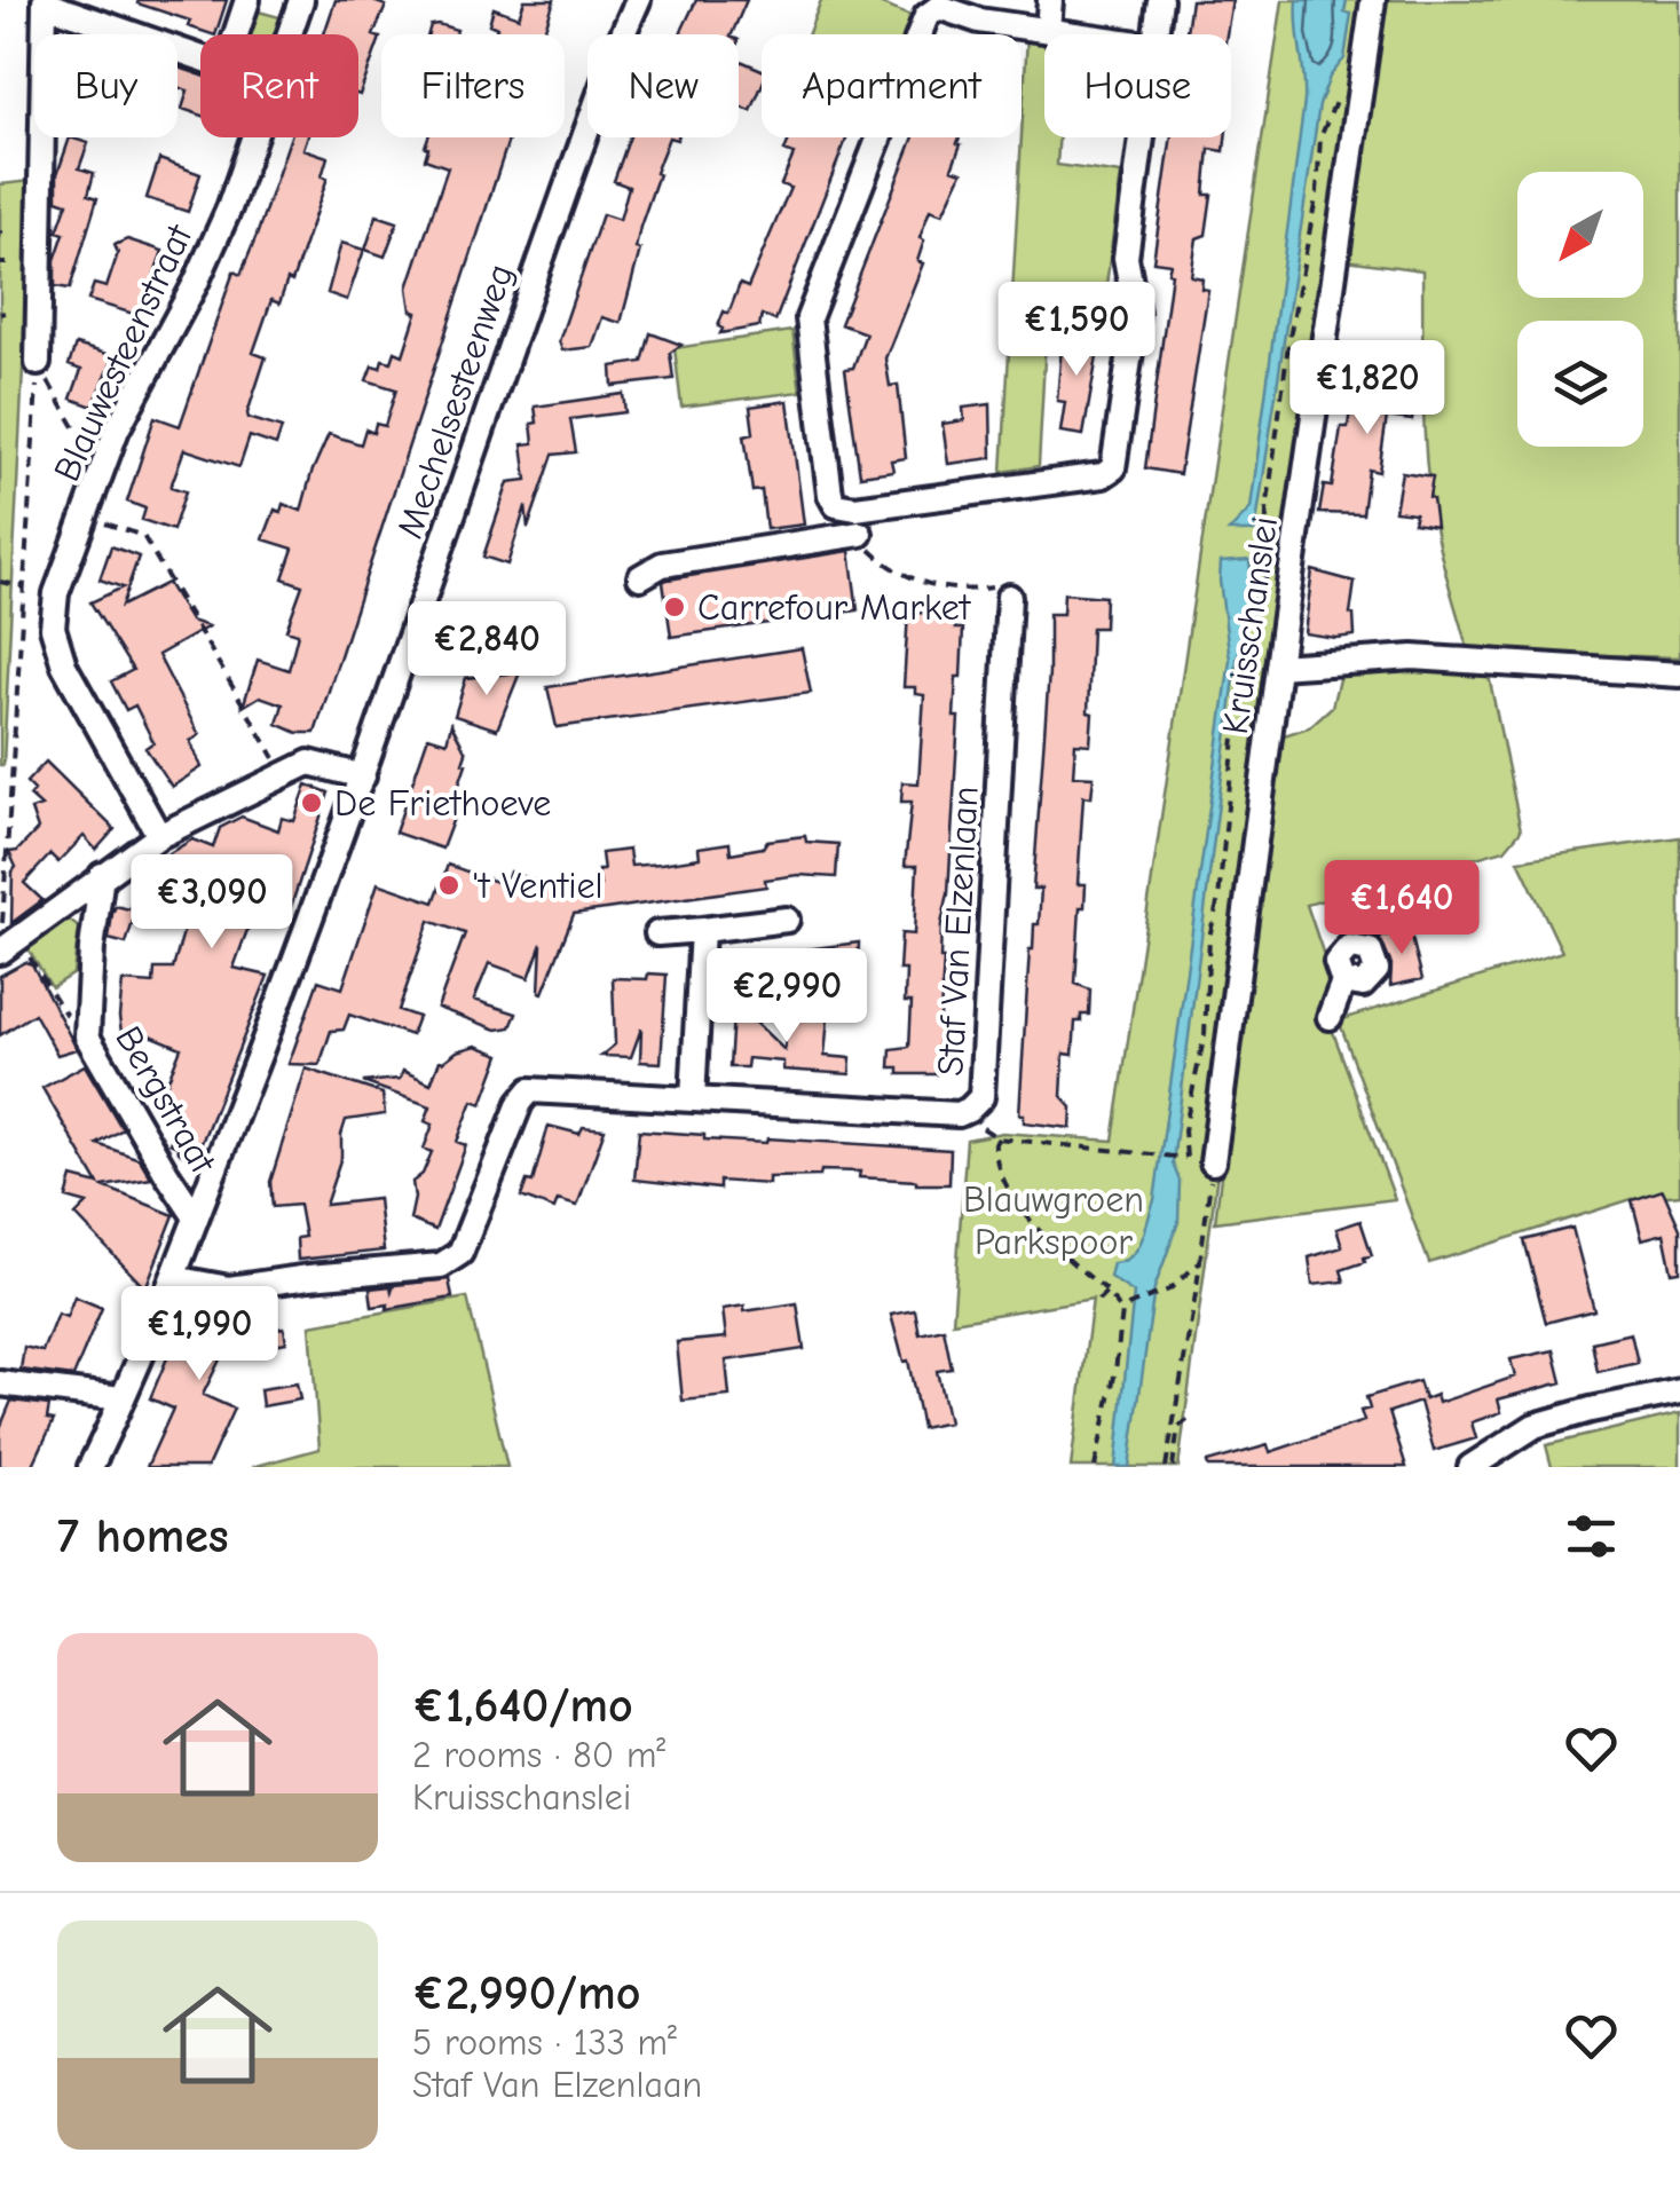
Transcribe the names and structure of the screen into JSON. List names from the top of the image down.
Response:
{
  "streets": {
    "street": [
      "Blauwesteenstraat",
      "Mechelsesteenweg",
      "Kruisschanslei",
      "Staf Van Elzenlaan",
      "Bergstraat"
    ]
  },
  "crossings": [
    ["Mechelsesteenweg", "Staf Van Elzenlaan"],
    ["Mechelsesteenweg", "Bergstraat"]
  ],
  "parks": ["Blauwgroen Parkspoor"],
  "places": ["Carrefour Market", "De Friethoeve", "'t Ventiel"],
  "north": "bottom left",
  "page": {
    "chip": [
      "Buy",
      "Rent",
      "Filters",
      "New",
      "Apartment",
      "House"
    ],
    "price": [
      "€1,590",
      "€1,820",
      "€2,840",
      "€3,090",
      "€1,640",
      "€2,990",
      "€1,990"
    ],
    "heading": "7 homes",
    "list": [
      {
        "name": "€1,640/mo",
        "note": "2 rooms · 80 m² · Kruisschanslei"
      },
      {
        "name": "€2,990/mo",
        "note": "5 rooms · 133 m² · Staf Van Elzenlaan"
      }
    ]
  }
}
